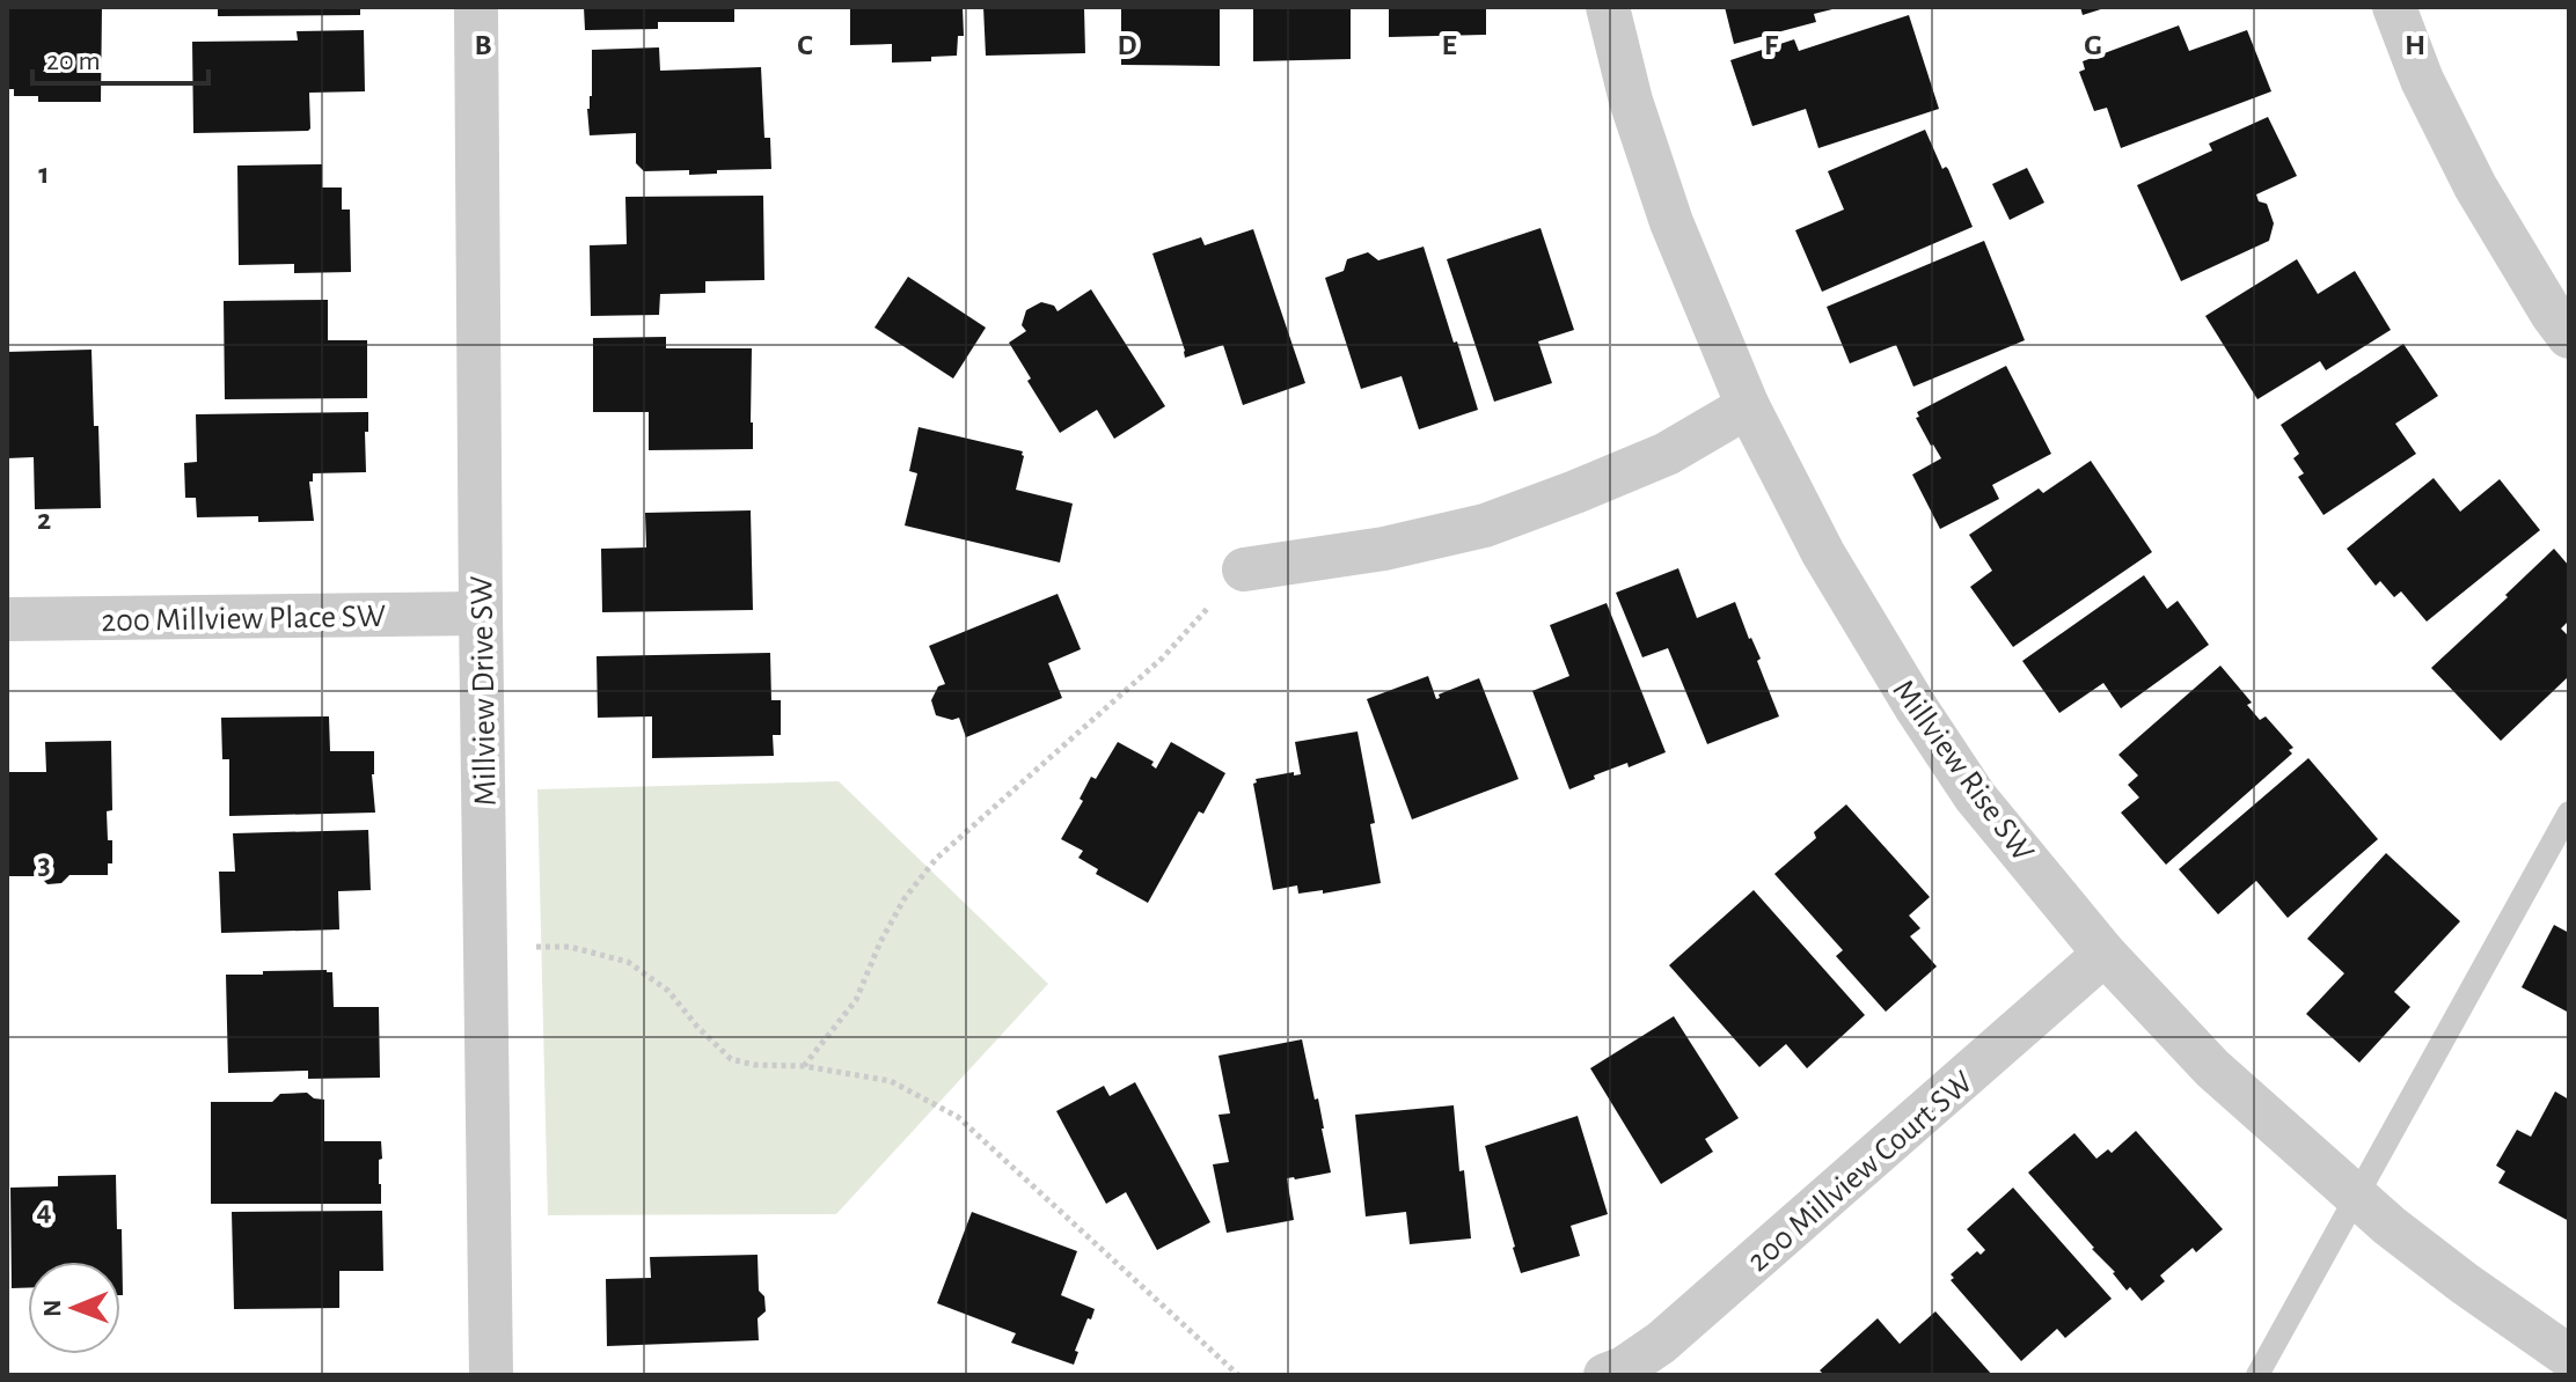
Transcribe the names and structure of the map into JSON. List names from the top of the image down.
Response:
{
  "streets": {
    "street": [
      "200 Millview Place SW",
      "Millview Drive SW",
      "Millview Rise SW",
      "200 Millview Court SW"
    ]
  },
  "crossings": [
    ["200 Millview Place SW", "Millview Drive SW"],
    ["Millview Rise SW", "200 Millview Court SW"]
  ],
  "scale_bar": "20 m",
  "north": "left",
  "grid": {
    "columns": [
      "B",
      "C",
      "D",
      "E",
      "F",
      "G",
      "H"
    ],
    "rows": [
      "1",
      "2",
      "3",
      "4"
    ]
  }
}
